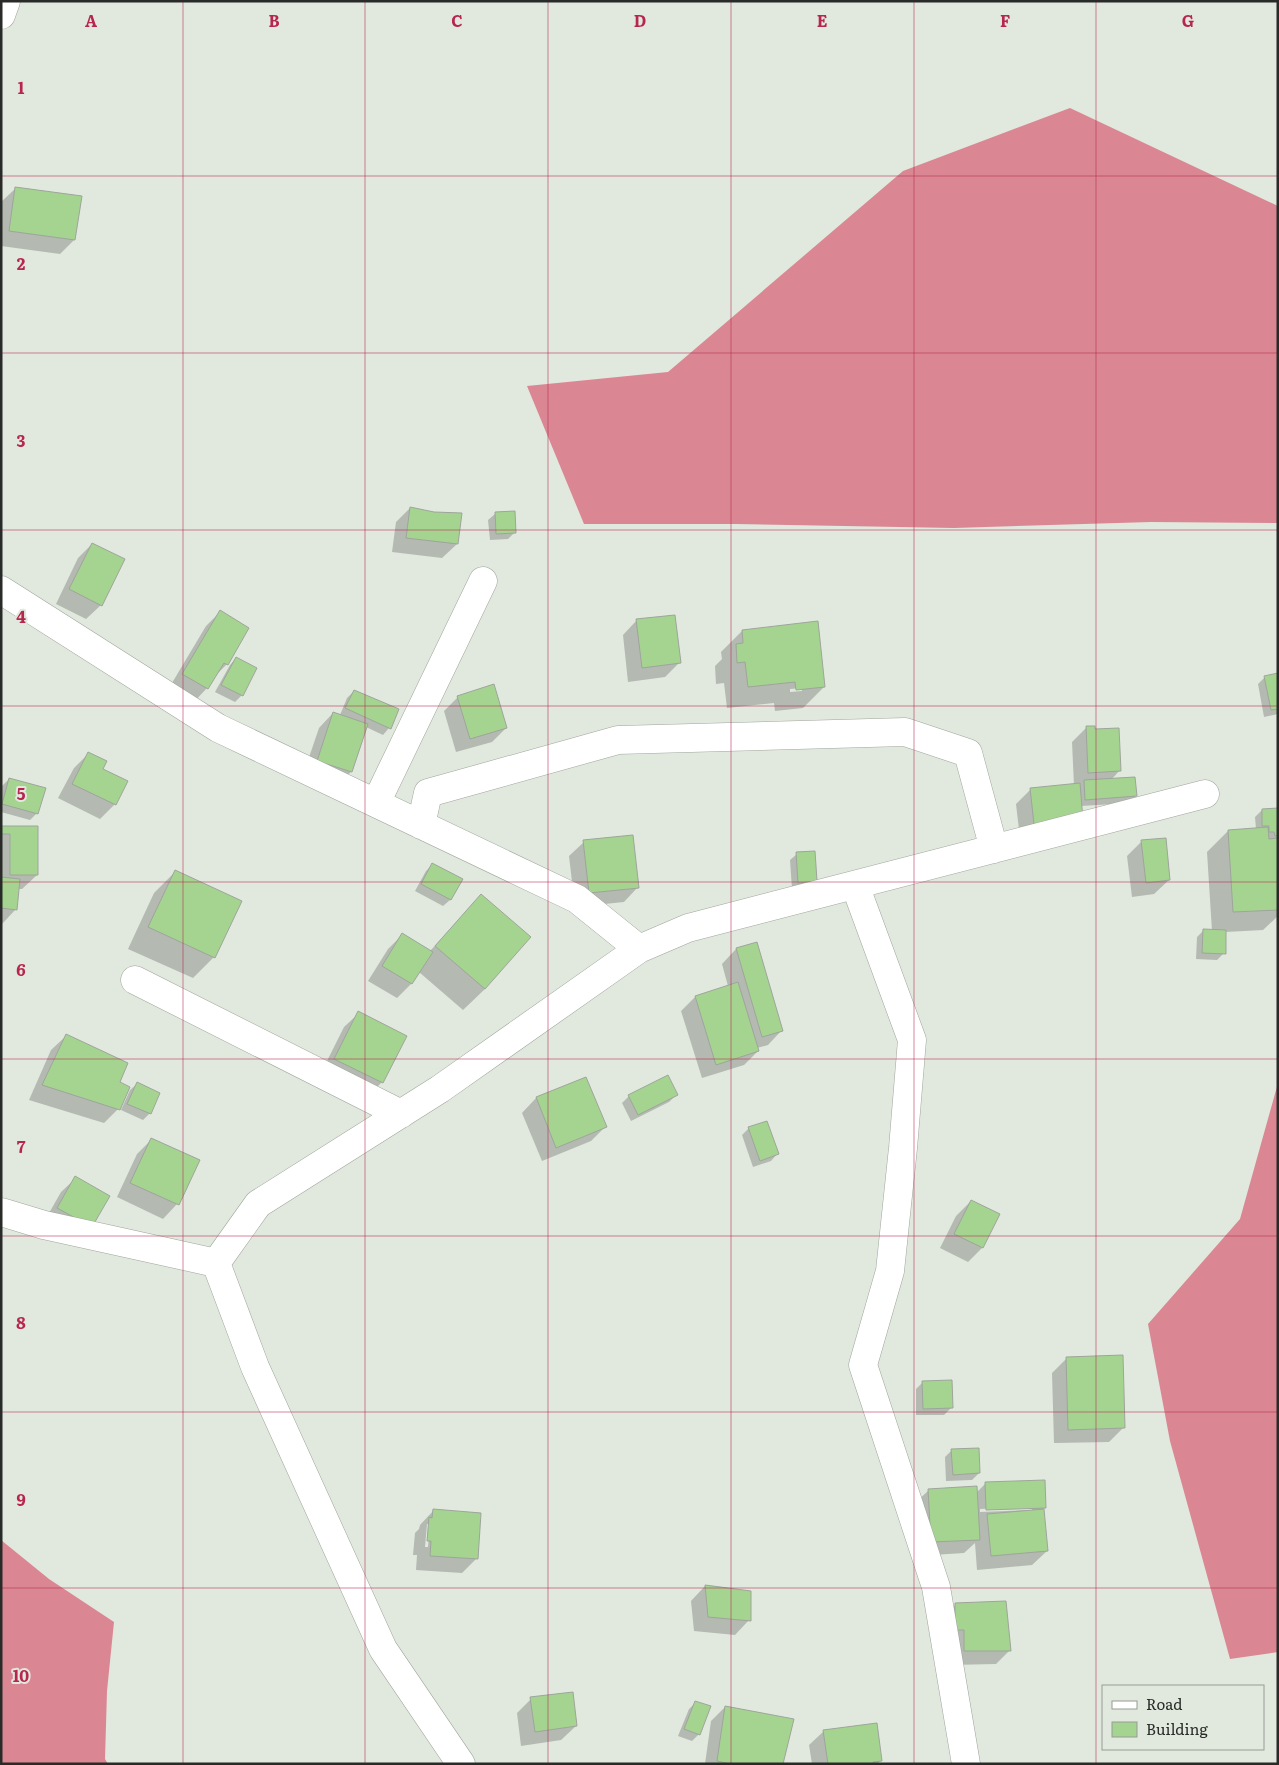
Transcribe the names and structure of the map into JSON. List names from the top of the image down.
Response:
{
  "legend": ["Road", "Building"],
  "grid": {
    "columns": [
      "A",
      "B",
      "C",
      "D",
      "E",
      "F",
      "G"
    ],
    "rows": [
      "1",
      "2",
      "3",
      "4",
      "5",
      "6",
      "7",
      "8",
      "9",
      "10"
    ]
  }
}
